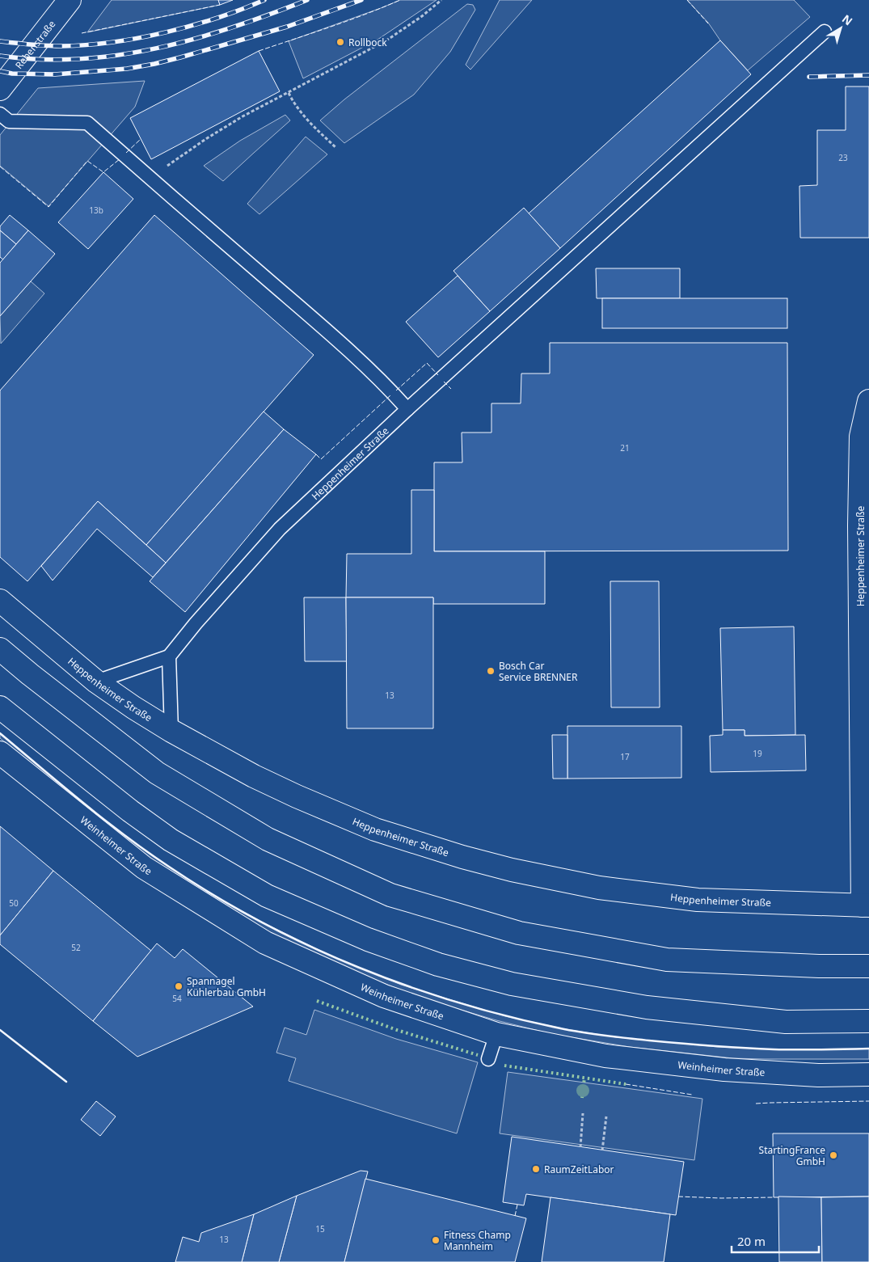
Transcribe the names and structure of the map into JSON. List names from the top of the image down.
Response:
{
  "streets": {
    "main road": ["Rebenstraße", "Heppenheimer Straße", "Weinheimer Straße"]
  },
  "places": [
    "Rollbock",
    "Bosch Car Service BRENNER",
    "Spannagel Kühlerbau GmbH",
    "StartingFrance GmbH",
    "RaumZeitLabor",
    "Fitness Champ Mannheim"
  ],
  "house_numbers": [
    "23",
    "13b",
    "21",
    "13",
    "19",
    "17",
    "50",
    "52",
    "54",
    "15",
    "13"
  ],
  "scale_bar": "20 m",
  "north": "top right"
}
